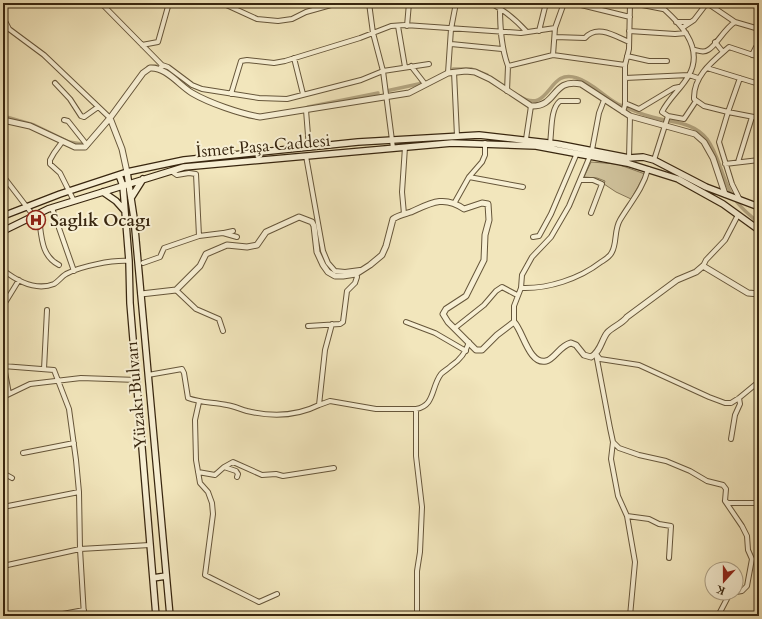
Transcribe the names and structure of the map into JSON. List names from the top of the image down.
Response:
{
  "streets": {
    "main road": ["İsmet Paşa Caddesi", "Yüzakı Bulvarı"]
  },
  "crossings": [
    ["İsmet Paşa Caddesi", "Yüzakı Bulvarı"]
  ],
  "places": {
    "hospital": ["Saglık Ocagı"]
  },
  "north": "bottom"
}
